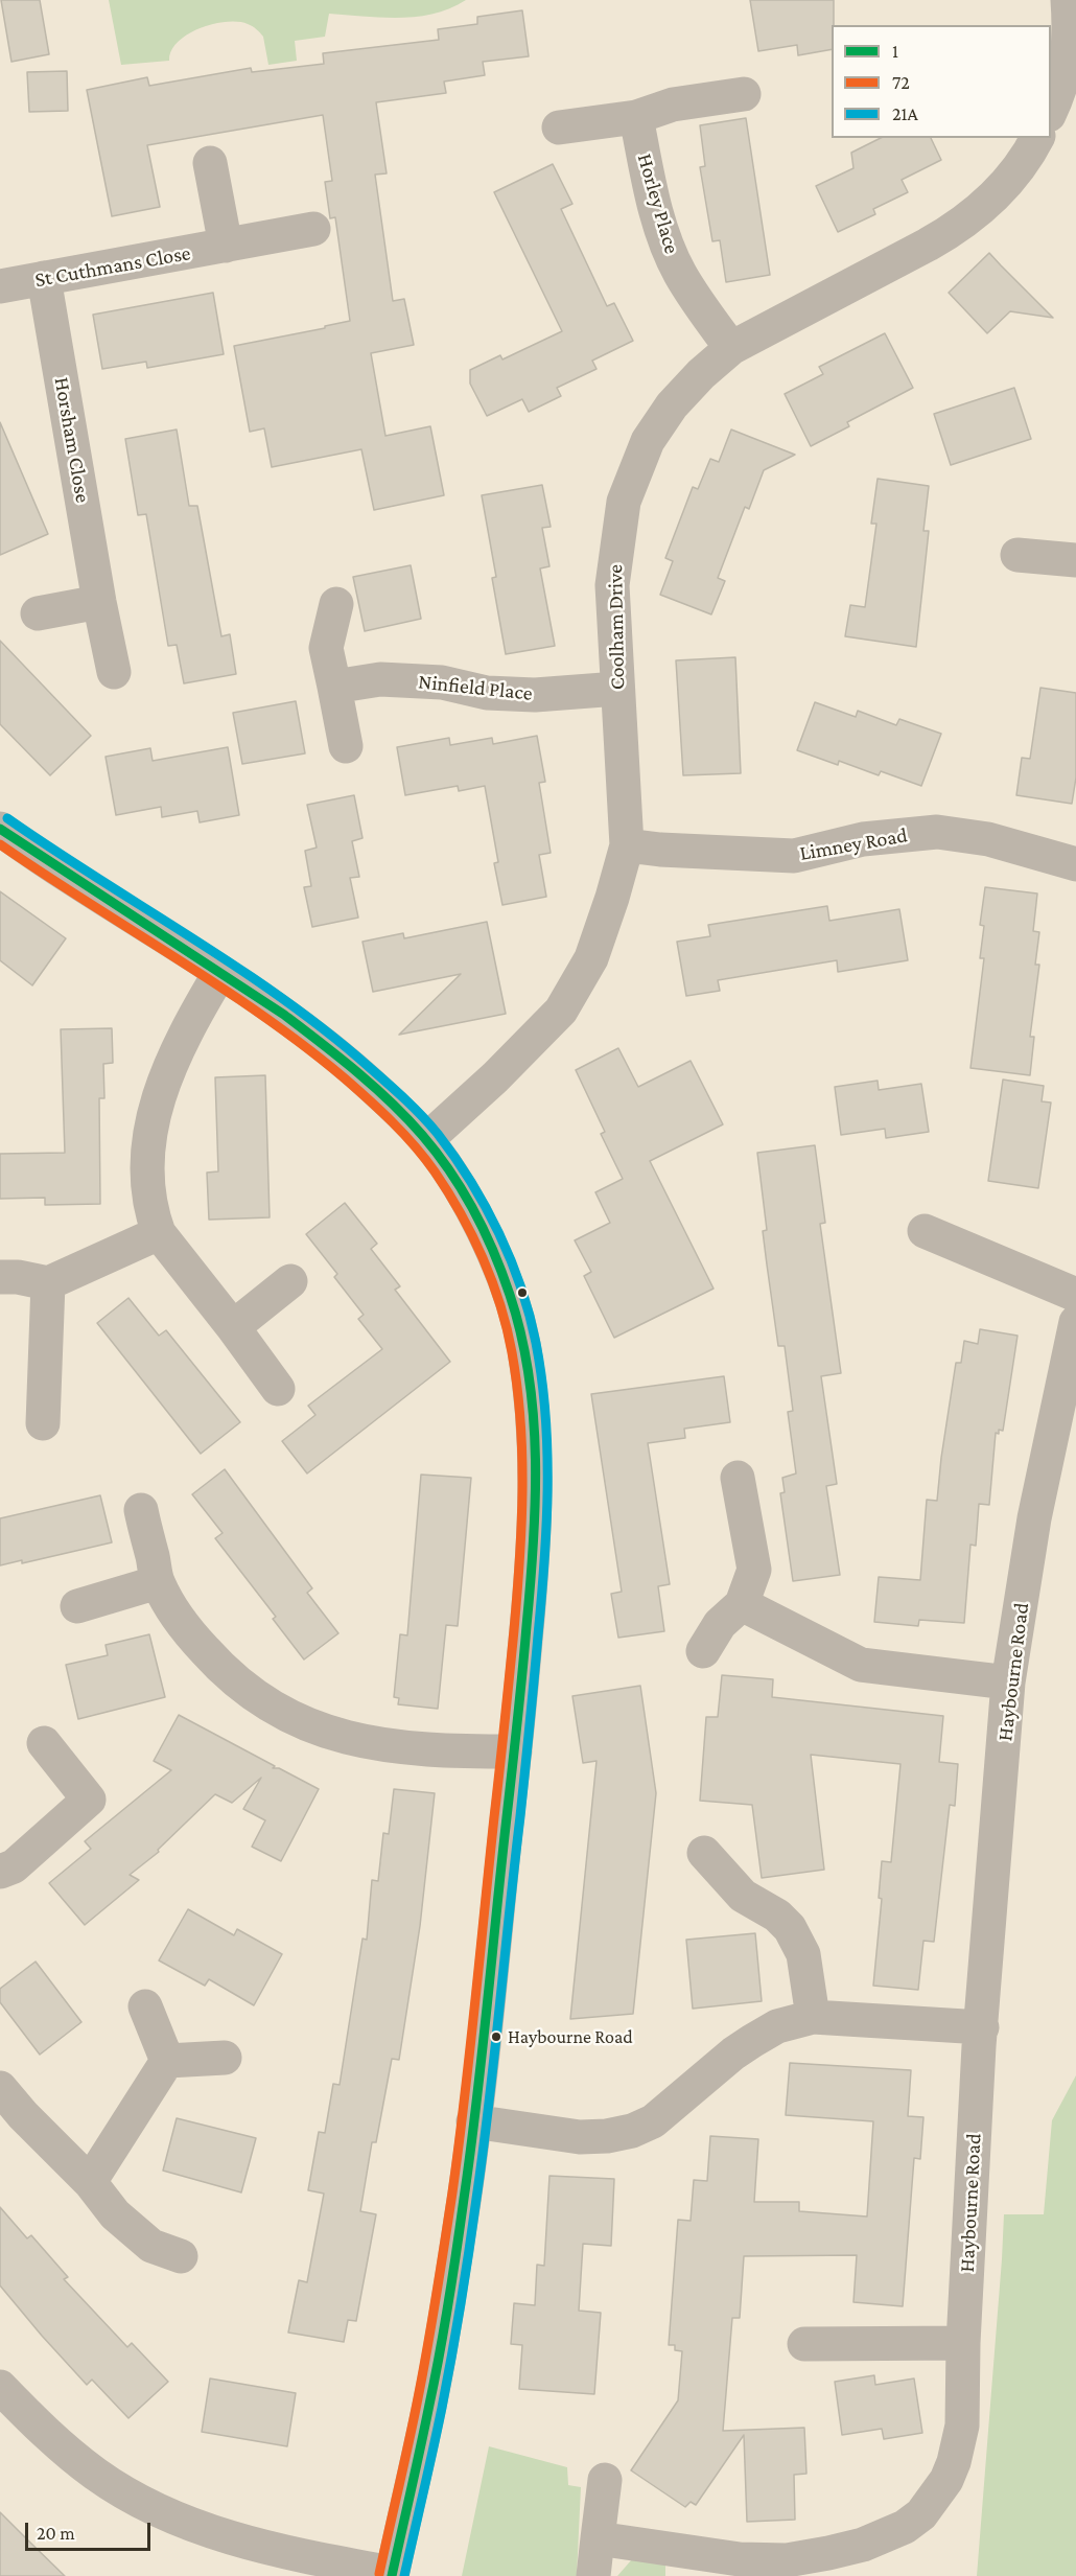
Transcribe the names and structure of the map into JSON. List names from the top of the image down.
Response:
{
  "streets": {
    "street": [
      "Horley Place",
      "St Cuthmans Close",
      "Horsham Close",
      "Coolham Drive",
      "Ninfield Place",
      "Limney Road",
      "Haybourne Road"
    ]
  },
  "crossings": [
    ["Horley Place", "Coolham Drive"],
    ["St Cuthmans Close", "Horsham Close"],
    ["Coolham Drive", "Ninfield Place"],
    ["Coolham Drive", "Limney Road"]
  ],
  "places": ["Haybourne Road"],
  "lines": ["transit line 21A", "transit line 1", "transit line 72"],
  "legend": ["1", "72", "21A"],
  "scale_bar": "20 m"
}
